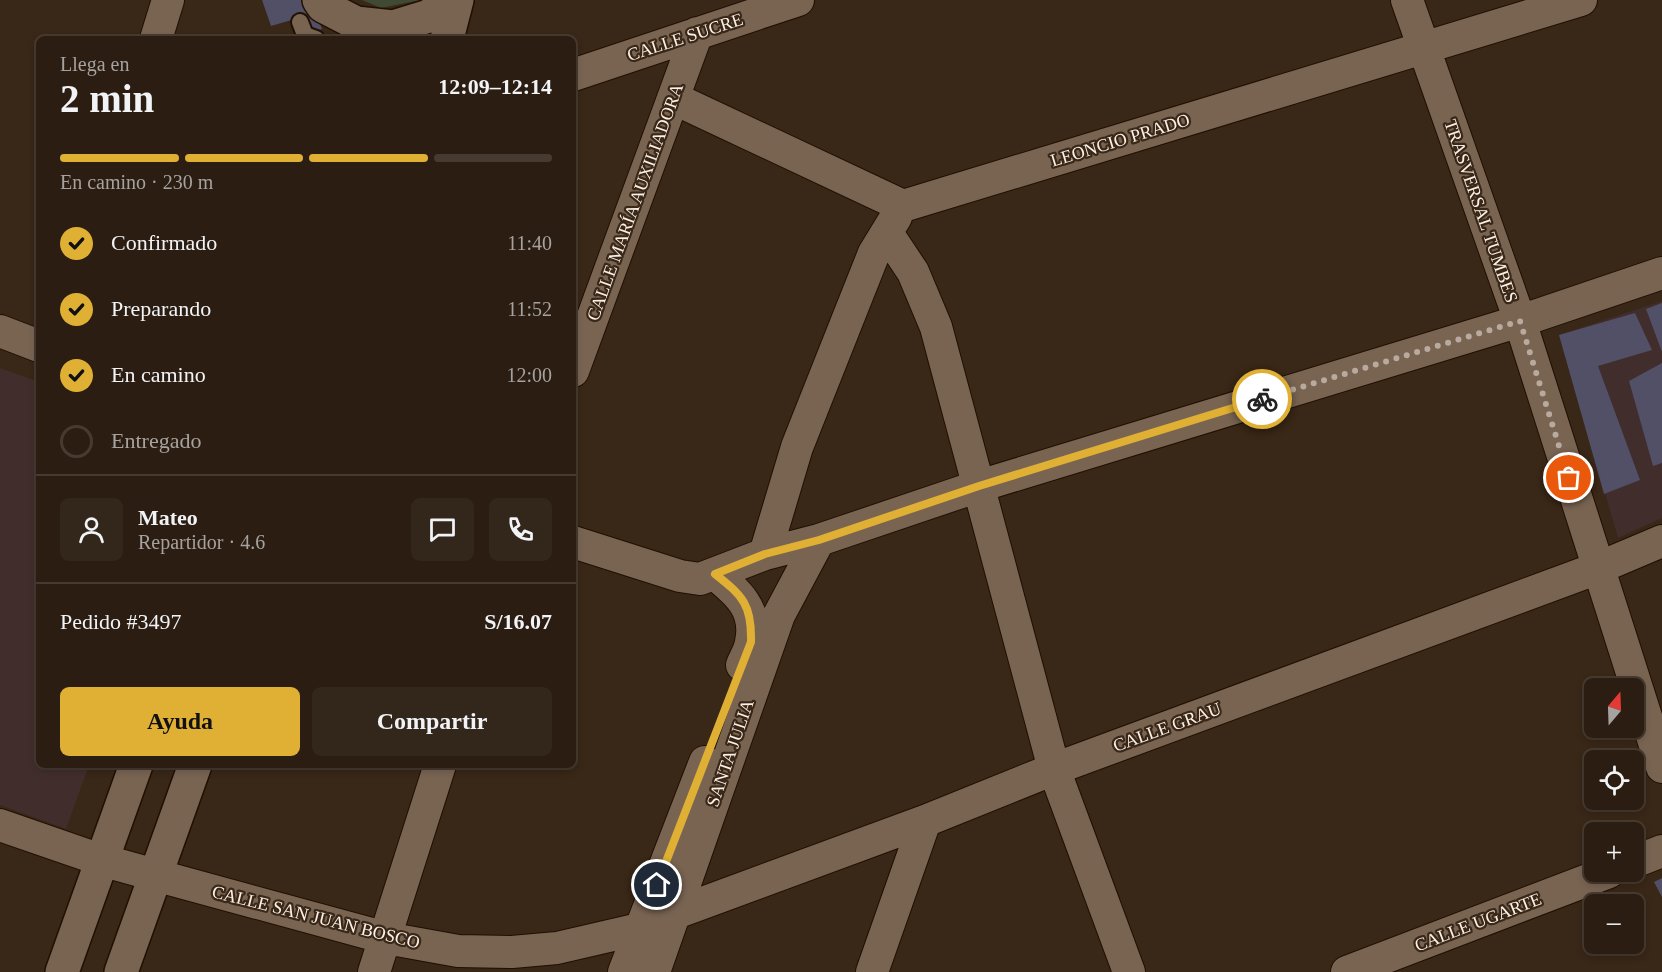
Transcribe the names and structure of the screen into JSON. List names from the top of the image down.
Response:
{
  "streets": {
    "street": [
      "CALLE SUCRE",
      "LEONCIO PRADO",
      "CALLE MARÍA AUXILIADORA",
      "TRASVERSAL TUMBES",
      "CALLE GRAU",
      "SANTA JULIA",
      "CALLE SAN JUAN BOSCO",
      "CALLE UGARTE"
    ]
  },
  "crossings": [
    ["CALLE SUCRE", "CALLE MARÍA AUXILIADORA"],
    ["LEONCIO PRADO", "TRASVERSAL TUMBES"],
    ["TRASVERSAL TUMBES", "CALLE GRAU"],
    ["CALLE GRAU", "SANTA JULIA"],
    ["CALLE GRAU", "CALLE SAN JUAN BOSCO"],
    ["SANTA JULIA", "CALLE SAN JUAN BOSCO"]
  ],
  "north": "top",
  "page": {
    "heading": ["2 min", "Llega en", "12:09–12:14"],
    "panel": [
      "Mateo",
      "Repartidor · 4.6",
      "Pedido #3497",
      "S/16.07"
    ],
    "bar": "En camino · 230 m",
    "list": [
      ["Confirmado", "11:40"],
      ["Preparando", "11:52"],
      ["En camino", "12:00"],
      "Entregado"
    ],
    "buttons": ["Ayuda", "Compartir"],
    "map_buttons": ["+", "−"]
  }
}
